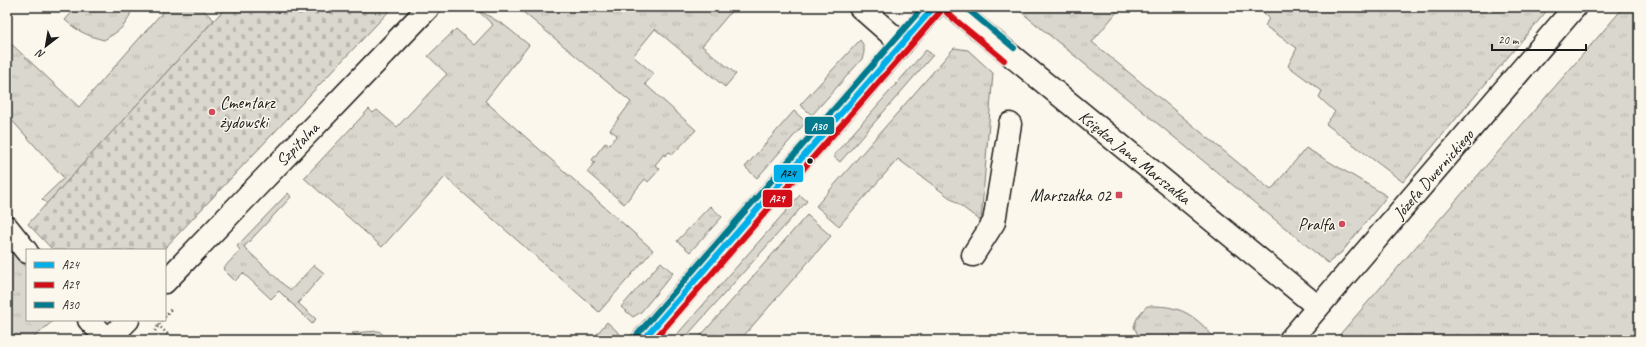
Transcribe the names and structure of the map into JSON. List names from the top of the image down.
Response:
{
  "streets": {
    "street": ["Szpitalna", "Księdza Jana Marszałka", "Józefa Dwernickiego"]
  },
  "crossings": [
    ["Księdza Jana Marszałka", "Józefa Dwernickiego"]
  ],
  "places": {
    "other": ["Cmentarz żydowski", "Pralfa"],
    "transit": ["Marszałka 02"]
  },
  "lines": ["transit line A24", "transit line A30", "transit line A29"],
  "legend": ["A24", "A29", "A30"],
  "scale_bar": "20 m",
  "north": "bottom left"
}
